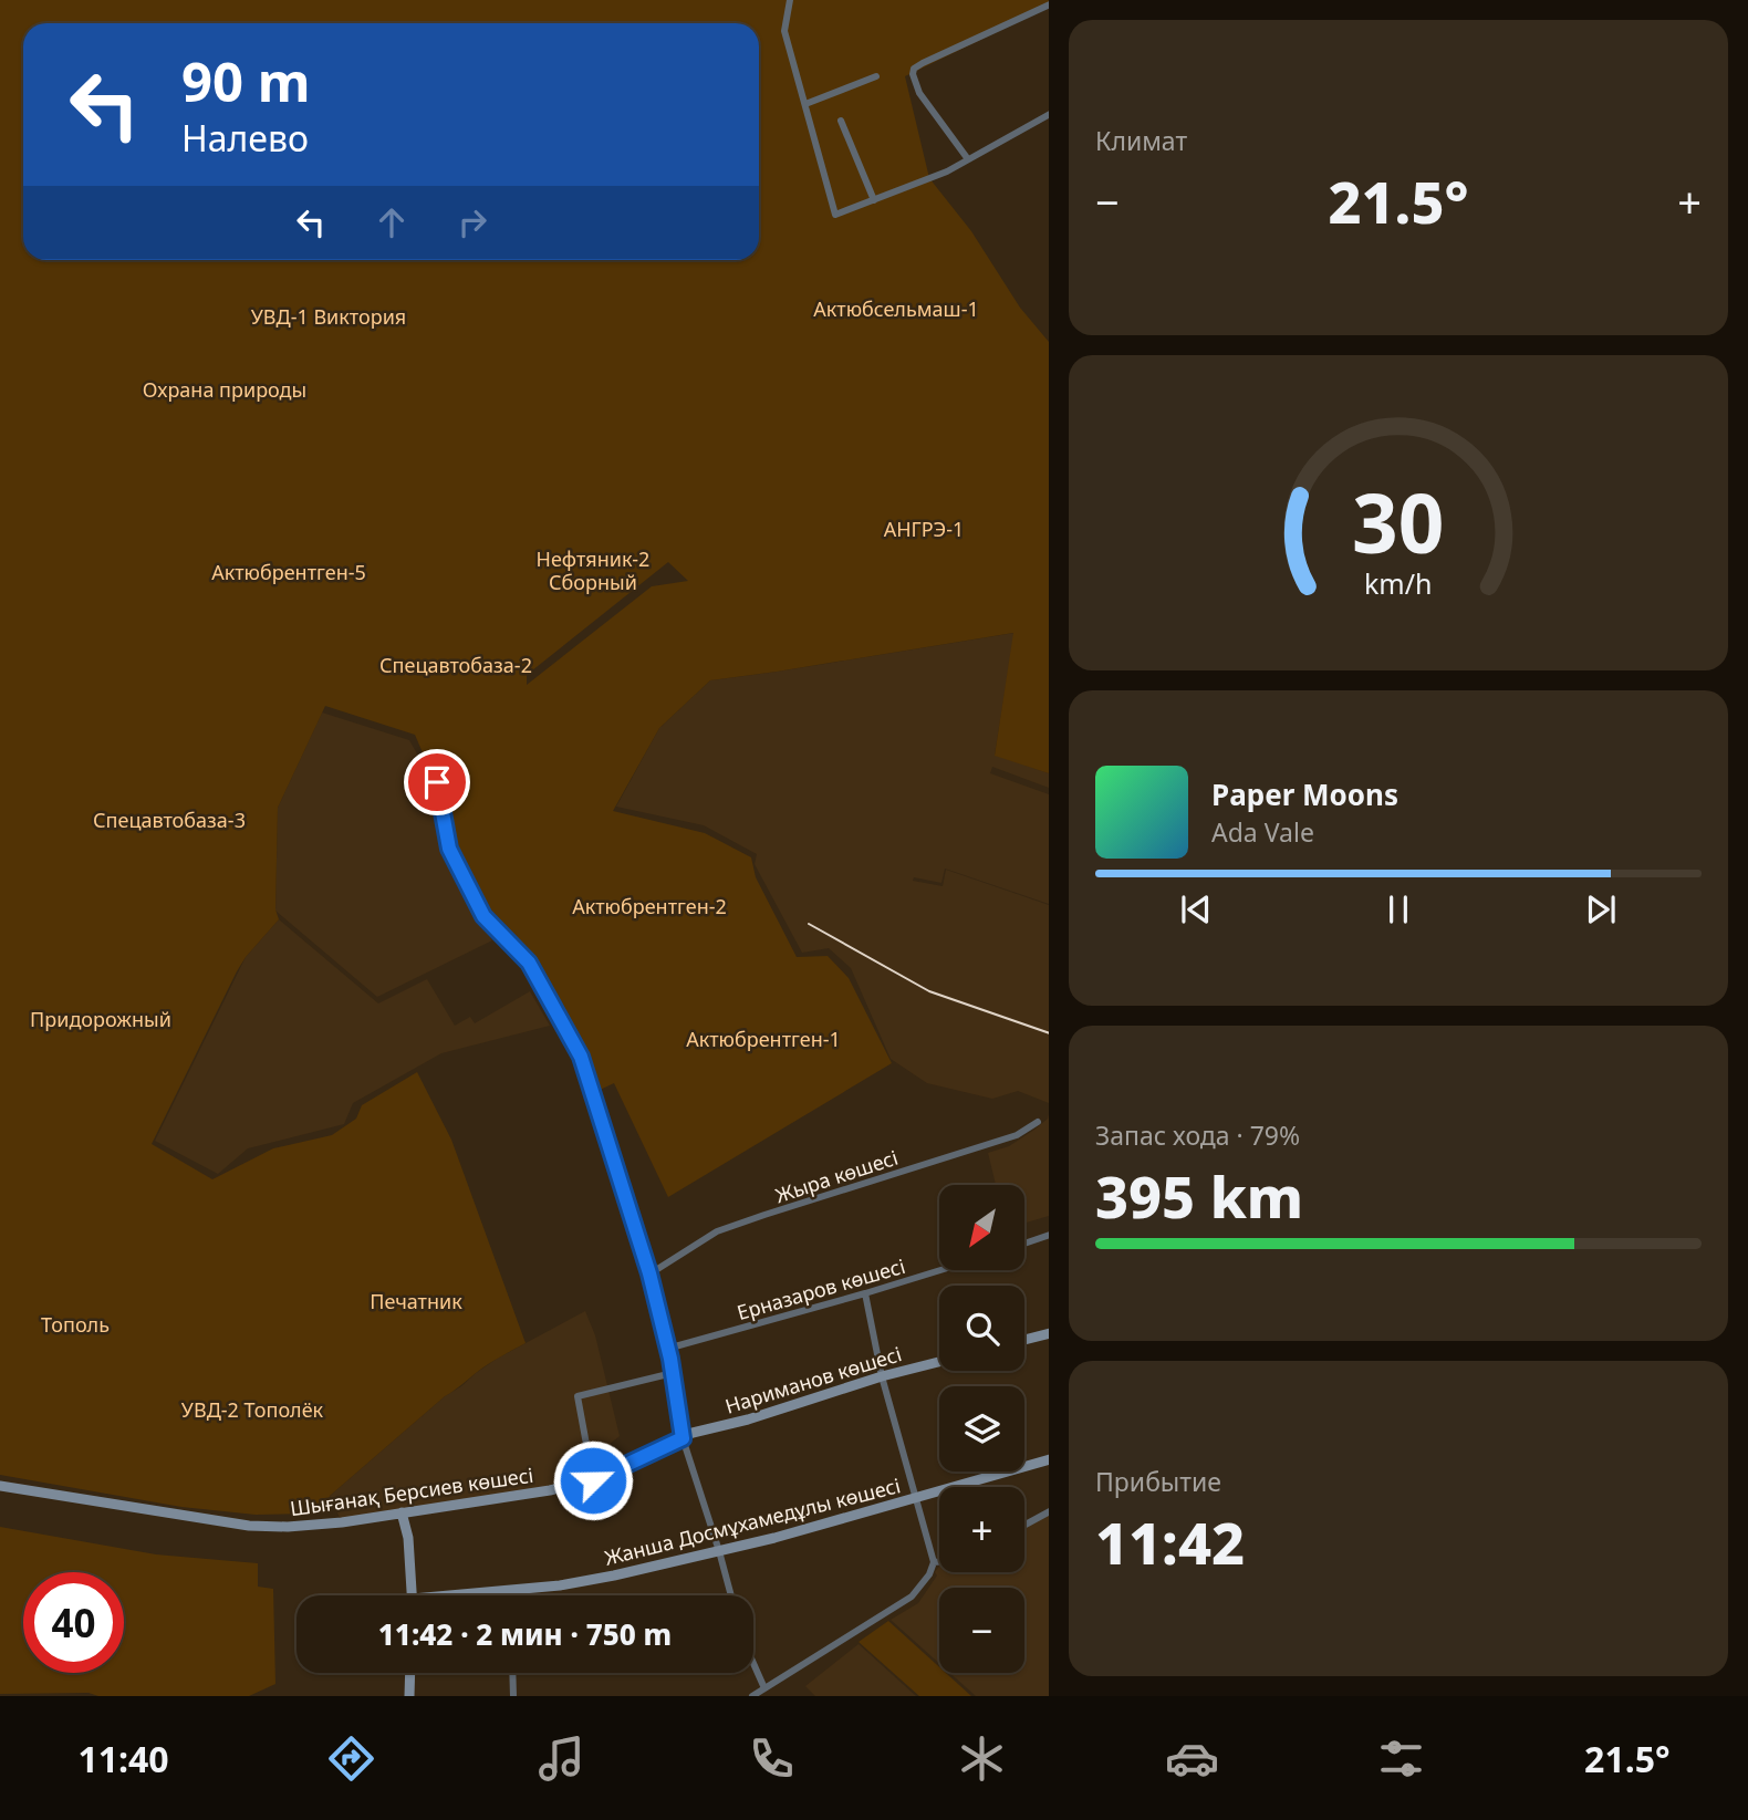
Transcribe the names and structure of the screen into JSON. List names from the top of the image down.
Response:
{
  "streets": {
    "street": [
      "Жыра көшесі",
      "Ерназаров көшесі",
      "Нариманов көшесі",
      "Шығанақ Берсиев көшесі",
      "Жанша Досмұхамедұлы көшесі"
    ]
  },
  "crossings": [
    ["Нариманов көшесі", "Шығанақ Берсиев көшесі"]
  ],
  "parks": [
    "Актюбсельмаш-1",
    "УВД-1 Виктория",
    "Охрана природы",
    "АНГРЭ-1",
    "Нефтяник-2 Сборный",
    "Актюбрентген-5",
    "Спецавтобаза-2",
    "Спецавтобаза-3",
    "Актюбрентген-2",
    "Придорожный",
    "Актюбрентген-1",
    "Печатник",
    "Тополь",
    "УВД-2 Тополёк"
  ],
  "north": "bottom left",
  "page": {
    "tile": [
      "Климат",
      ["Запас хода · 79%", "395 km"],
      ["Прибытие", "11:42"]
    ],
    "turn": ["90 m", "Налево"],
    "heat": ["−", "21.5°", "+"],
    "song": ["Paper Moons", "Ada Vale"],
    "map_buttons": ["+", "−"],
    "limit": "40",
    "trip": "11:42 · 2 мин · 750 m",
    "tabs": ["11:40", "21.5°"],
    "gauge": ["30", "km/h"]
  }
}
